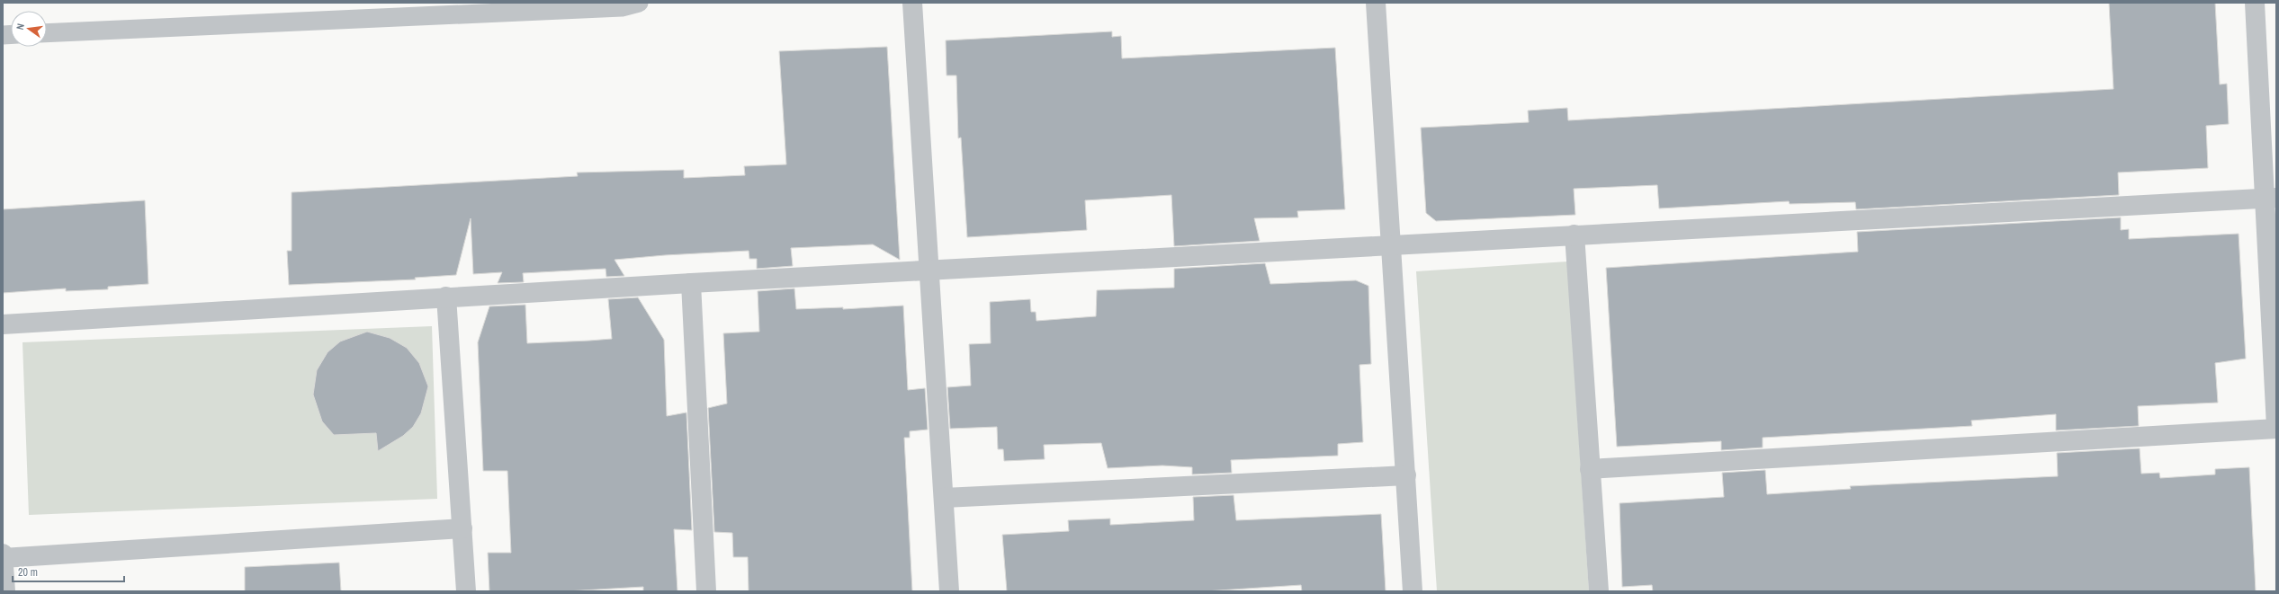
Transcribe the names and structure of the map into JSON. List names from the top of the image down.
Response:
{
  "scale_bar": "20 m",
  "north": "left"
}
